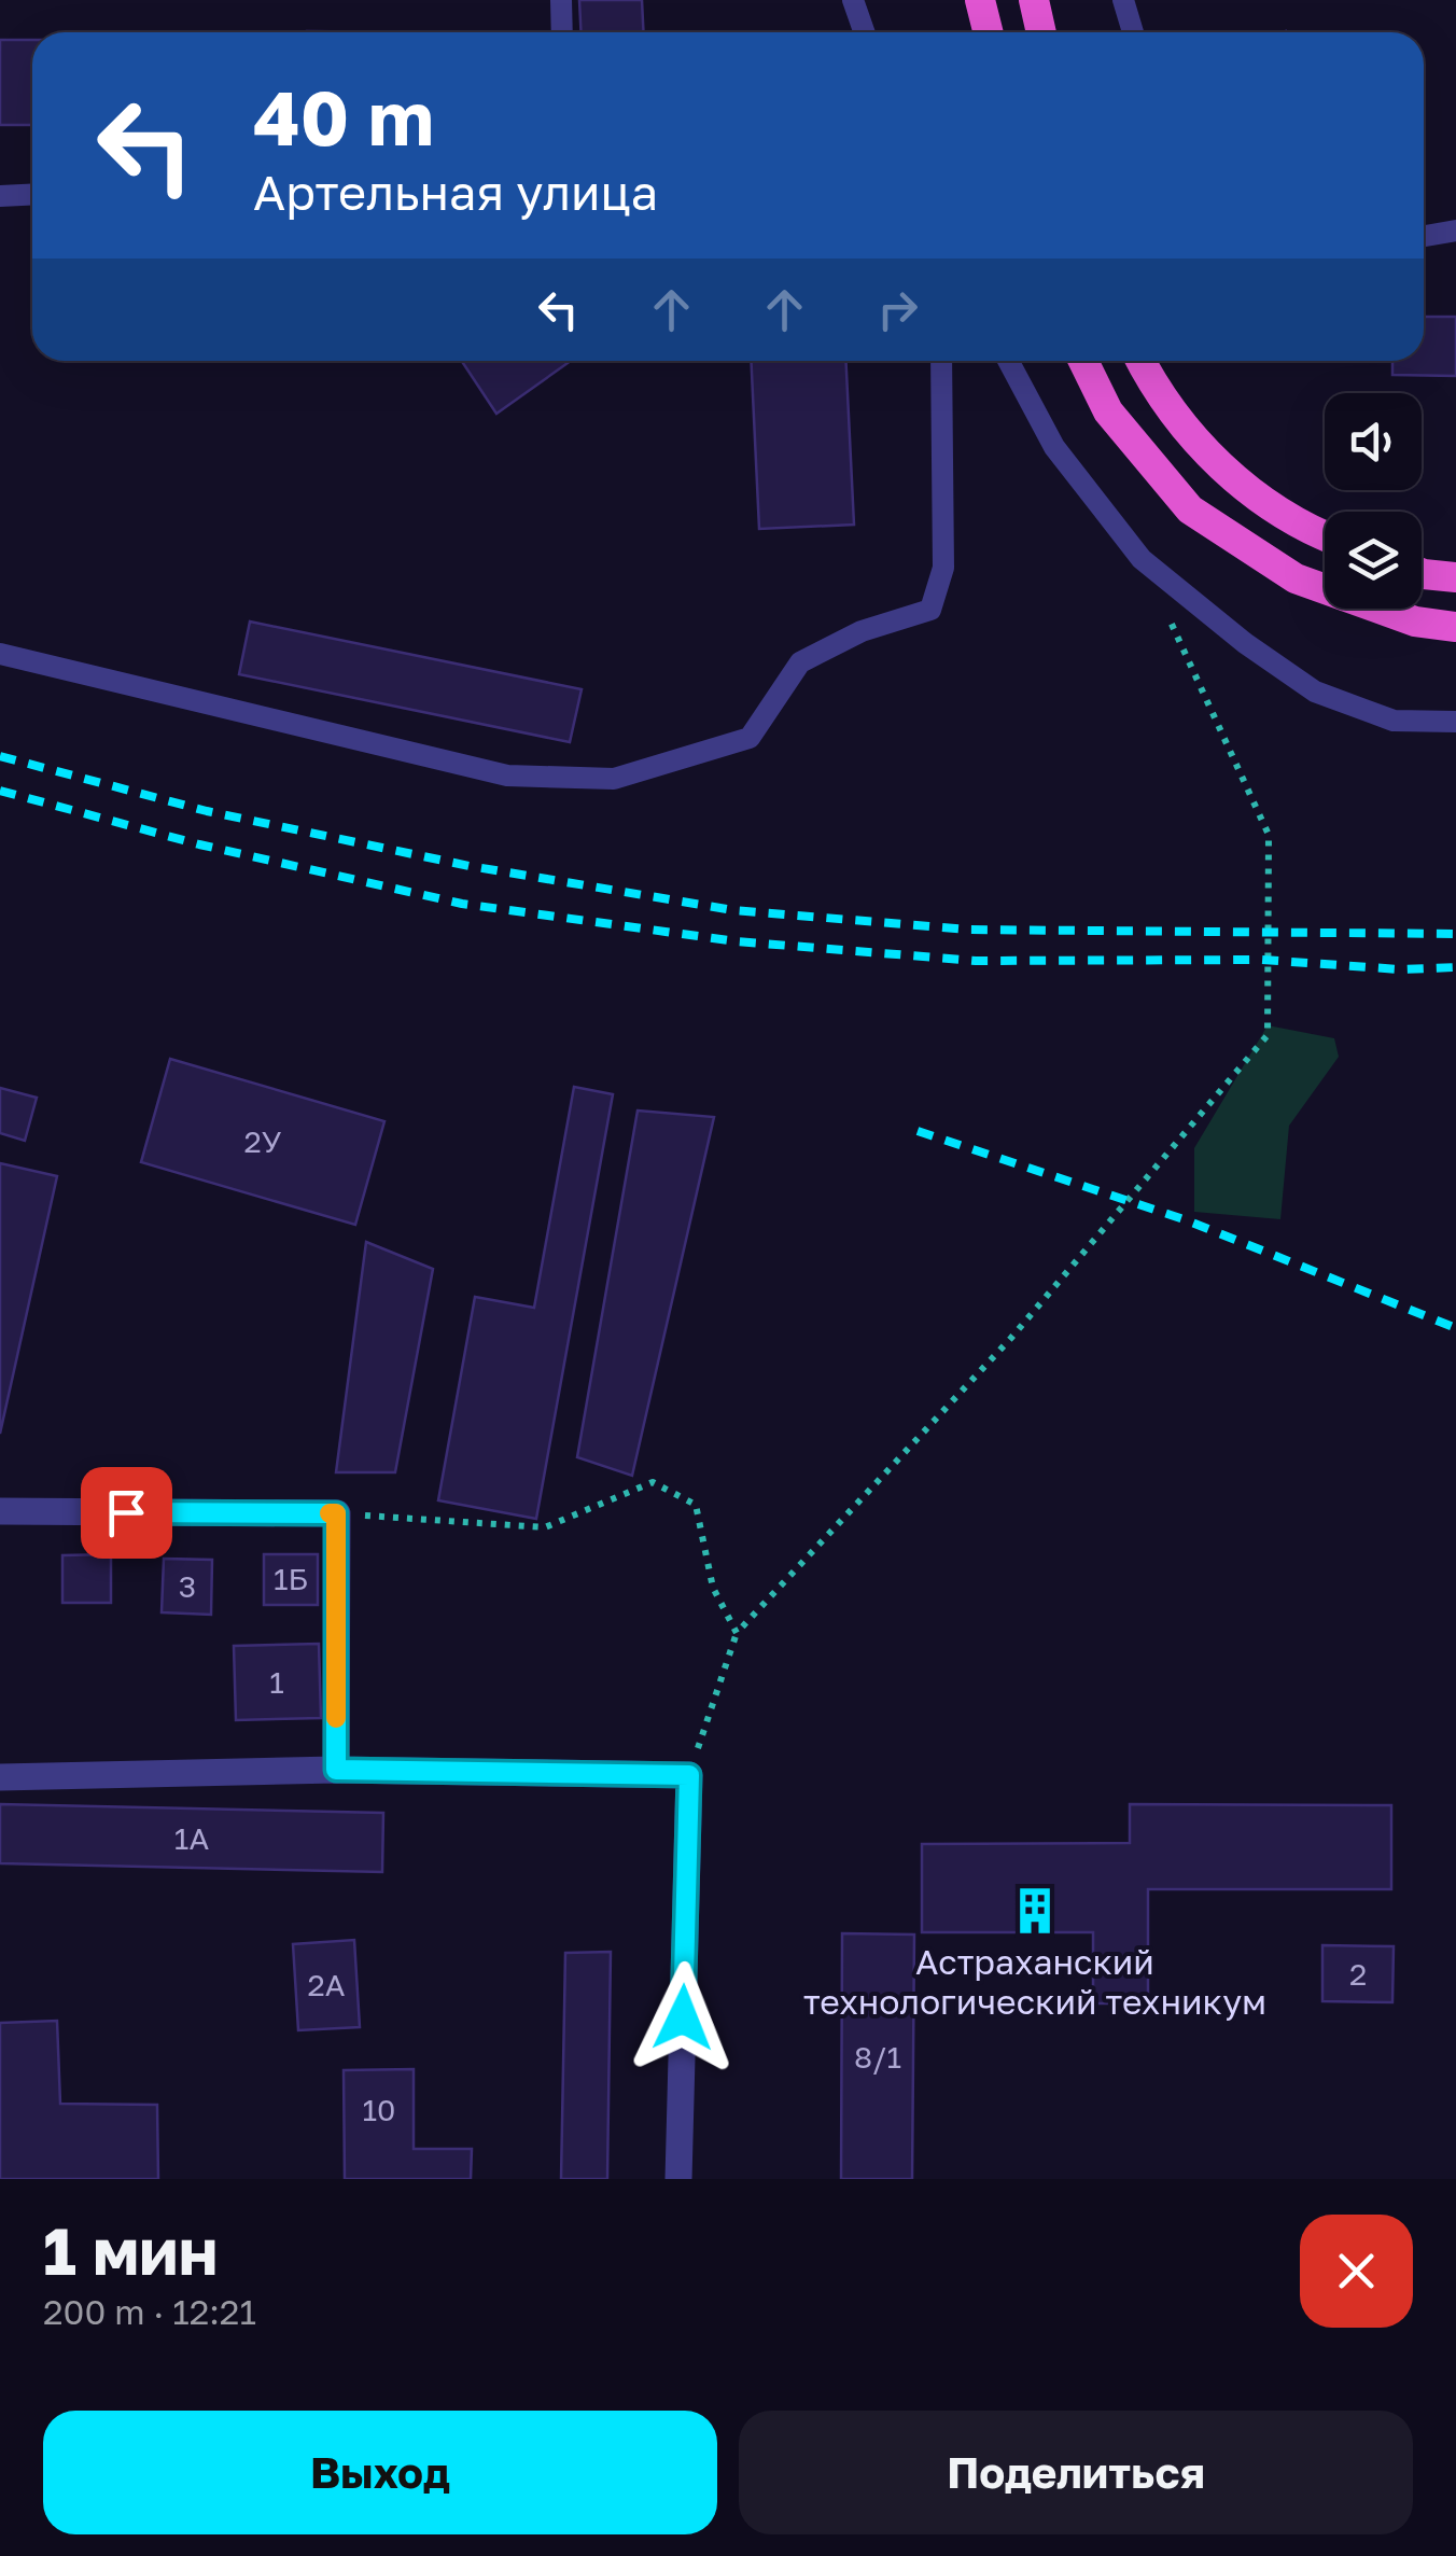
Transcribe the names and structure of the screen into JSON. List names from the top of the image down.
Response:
{
  "places": {
    "building": ["Астраханский технологический техникум"]
  },
  "house_numbers": [
    "2У",
    "1Б",
    "3",
    "1",
    "1А",
    "2",
    "2А",
    "8/1",
    "10"
  ],
  "page": {
    "turn": ["40 m", "Артельная улица"],
    "heading": ["1 мин", "200 m · 12:21"],
    "buttons": ["Выход", "Поделиться"]
  }
}
